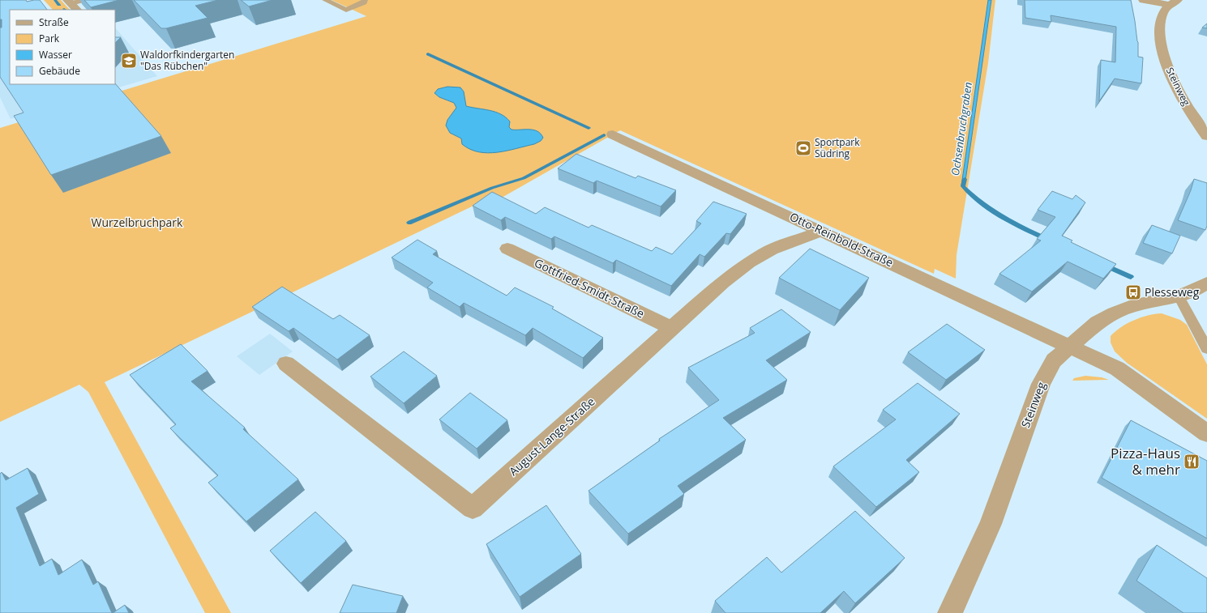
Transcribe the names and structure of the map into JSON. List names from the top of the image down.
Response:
{
  "streets": {
    "street": [
      "Steinweg",
      "Otto-Reinbold-Straße",
      "Gottfried-Smidt-Straße",
      "August-Lange-Straße"
    ]
  },
  "crossings": [
    ["Steinweg", "Otto-Reinbold-Straße"],
    ["Otto-Reinbold-Straße", "August-Lange-Straße"],
    ["Gottfried-Smidt-Straße", "August-Lange-Straße"]
  ],
  "water": ["Ochsenbruchgraben"],
  "parks": ["Wurzelbruchpark"],
  "places": {
    "school or university": ["Waldorfkindergarten \"Das Rübchen\""],
    "sports": ["Sportpark Südring"],
    "bus stop": ["Plesseweg"],
    "restaurant": ["Pizza-Haus & mehr"]
  },
  "legend": [
    "Straße",
    "Park",
    "Wasser",
    "Gebäude"
  ]
}
